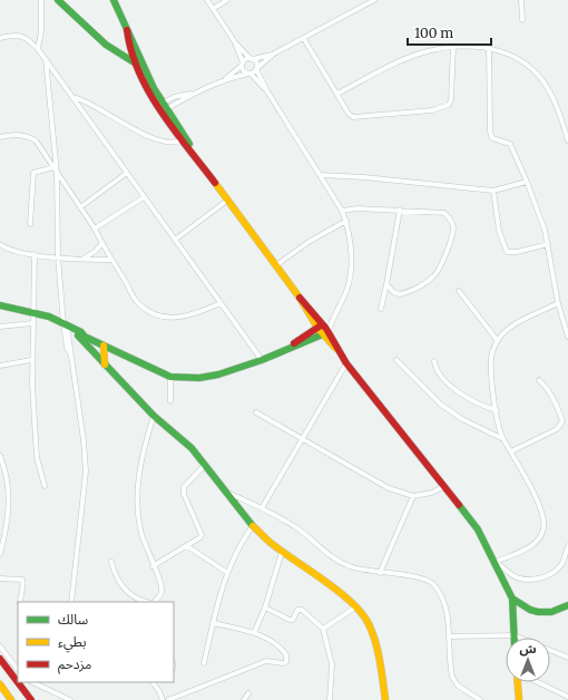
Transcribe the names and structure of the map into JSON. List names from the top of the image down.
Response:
{
  "legend": ["سالك", "بطيء", "مزدحم"],
  "scale_bar": "100 m",
  "north": "top"
}
